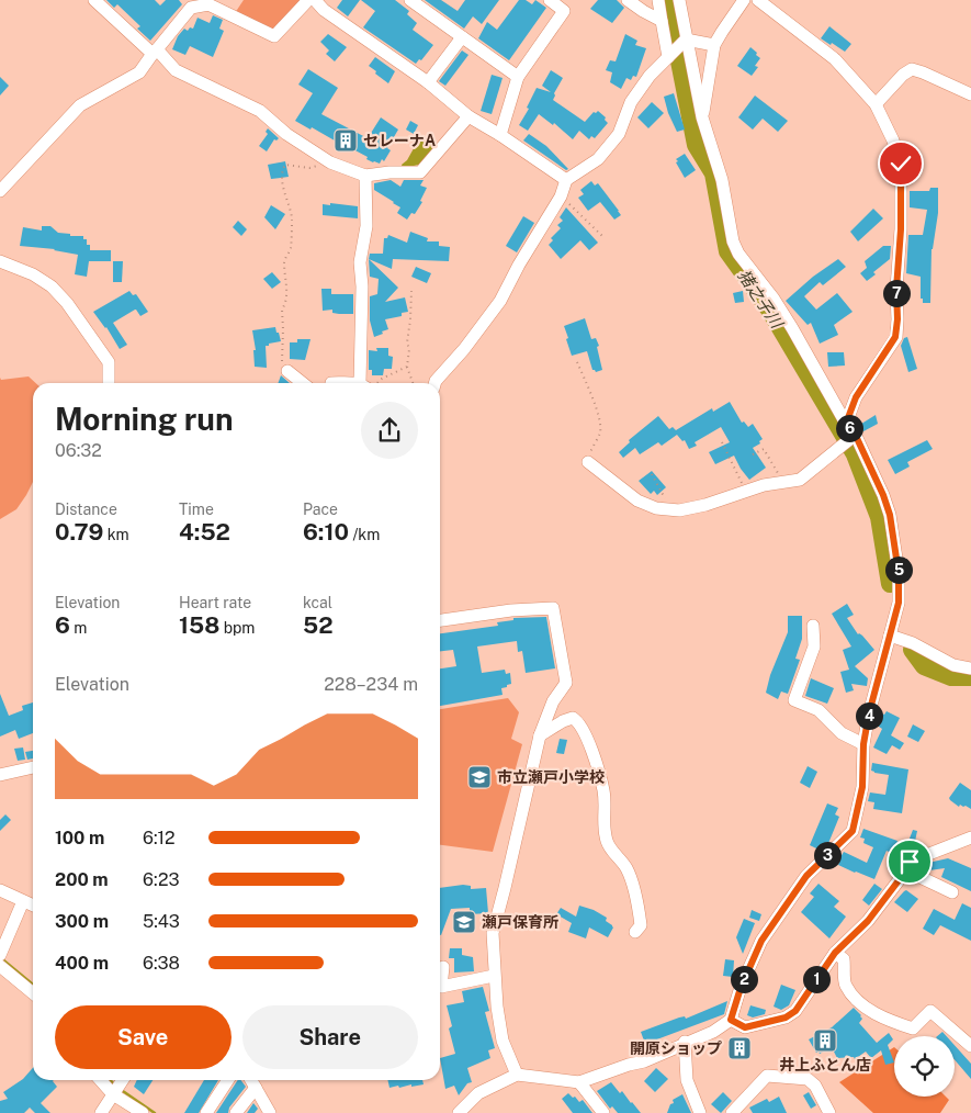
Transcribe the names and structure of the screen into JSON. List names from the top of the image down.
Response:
{
  "water": ["猪之子川"],
  "places": {
    "building": ["セレーナA", "井上ふとん店", "開原ショップ"],
    "school or university": ["市立瀬戸小学校", "瀬戸保育所"]
  },
  "page": {
    "pins": [
      "7",
      "6",
      "5",
      "4",
      "3",
      "1",
      "2"
    ],
    "heading": ["Morning run", "06:32"],
    "stats": [
      ["Distance", "0.79 km"],
      ["Time", "4:52"],
      ["Pace", "6:10 /km"],
      ["Elevation", "6 m"],
      ["Heart rate", "158 bpm"],
      ["kcal", "52"]
    ],
    "chart": ["Elevation", "228–234 m"],
    "list": [
      {
        "name": "100 m",
        "note": "6:12"
      },
      {
        "name": "200 m",
        "note": "6:23"
      },
      {
        "name": "300 m",
        "note": "5:43"
      },
      {
        "name": "400 m",
        "note": "6:38"
      }
    ],
    "buttons": ["Save", "Share"]
  }
}
